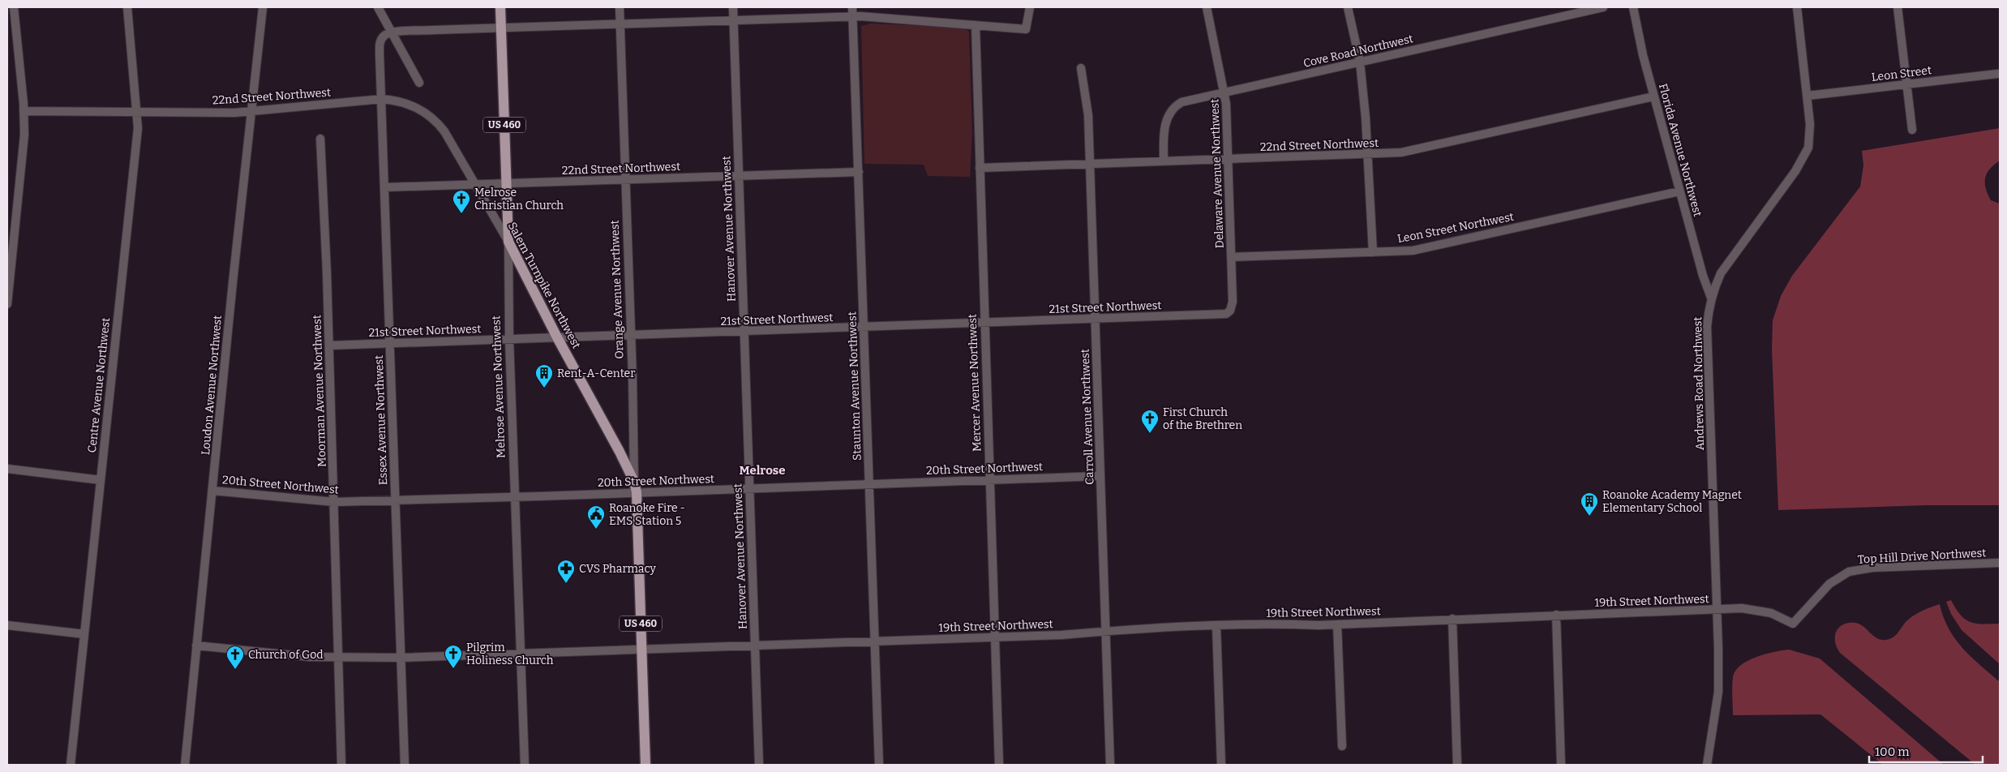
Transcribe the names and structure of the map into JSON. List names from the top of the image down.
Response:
{
  "streets": {
    "main road": [
      "US 460",
      "Salem Turnpike Northwest",
      "Orange Avenue Northwest",
      "Melrose Avenue Northwest"
    ],
    "street": [
      "Cove Road Northwest",
      "Leon Street",
      "22nd Street Northwest",
      "Florida Avenue Northwest",
      "Delaware Avenue Northwest",
      "Leon Street Northwest",
      "Hanover Avenue Northwest",
      "21st Street Northwest",
      "Mercer Avenue Northwest",
      "Andrews Road Northwest",
      "Centre Avenue Northwest",
      "Loudon Avenue Northwest",
      "Staunton Avenue Northwest",
      "Moorman Avenue Northwest",
      "Carroll Avenue Northwest",
      "Essex Avenue Northwest",
      "20th Street Northwest",
      "Top Hill Drive Northwest",
      "19th Street Northwest"
    ]
  },
  "crossings": [
    ["Cove Road Northwest", "22nd Street Northwest"],
    ["Cove Road Northwest", "Delaware Avenue Northwest"],
    ["Leon Street", "Andrews Road Northwest"],
    ["22nd Street Northwest", "Florida Avenue Northwest"],
    ["22nd Street Northwest", "Delaware Avenue Northwest"],
    ["22nd Street Northwest", "Hanover Avenue Northwest"],
    ["22nd Street Northwest", "Salem Turnpike Northwest"],
    ["22nd Street Northwest", "Orange Avenue Northwest"],
    ["22nd Street Northwest", "Mercer Avenue Northwest"],
    ["22nd Street Northwest", "Centre Avenue Northwest"],
    ["22nd Street Northwest", "Loudon Avenue Northwest"],
    ["22nd Street Northwest", "Staunton Avenue Northwest"],
    ["22nd Street Northwest", "Melrose Avenue Northwest"],
    ["22nd Street Northwest", "Carroll Avenue Northwest"],
    ["22nd Street Northwest", "Essex Avenue Northwest"],
    ["Florida Avenue Northwest", "Leon Street Northwest"],
    ["Florida Avenue Northwest", "Andrews Road Northwest"],
    ["Delaware Avenue Northwest", "Leon Street Northwest"],
    ["Delaware Avenue Northwest", "21st Street Northwest"],
    ["Hanover Avenue Northwest", "21st Street Northwest"],
    ["Hanover Avenue Northwest", "20th Street Northwest"],
    ["Hanover Avenue Northwest", "19th Street Northwest"],
    ["Salem Turnpike Northwest", "Orange Avenue Northwest"],
    ["Salem Turnpike Northwest", "21st Street Northwest"],
    ["Salem Turnpike Northwest", "Melrose Avenue Northwest"],
    ["Orange Avenue Northwest", "21st Street Northwest"],
    ["Orange Avenue Northwest", "20th Street Northwest"],
    ["Orange Avenue Northwest", "19th Street Northwest"],
    ["21st Street Northwest", "Mercer Avenue Northwest"],
    ["21st Street Northwest", "Staunton Avenue Northwest"],
    ["21st Street Northwest", "Melrose Avenue Northwest"],
    ["21st Street Northwest", "Moorman Avenue Northwest"],
    ["21st Street Northwest", "Carroll Avenue Northwest"],
    ["21st Street Northwest", "Essex Avenue Northwest"],
    ["Mercer Avenue Northwest", "20th Street Northwest"],
    ["Mercer Avenue Northwest", "19th Street Northwest"],
    ["Andrews Road Northwest", "19th Street Northwest"],
    ["Loudon Avenue Northwest", "20th Street Northwest"],
    ["Loudon Avenue Northwest", "19th Street Northwest"],
    ["Staunton Avenue Northwest", "20th Street Northwest"],
    ["Staunton Avenue Northwest", "19th Street Northwest"],
    ["Melrose Avenue Northwest", "20th Street Northwest"],
    ["Melrose Avenue Northwest", "19th Street Northwest"],
    ["Moorman Avenue Northwest", "20th Street Northwest"],
    ["Moorman Avenue Northwest", "19th Street Northwest"],
    ["Carroll Avenue Northwest", "20th Street Northwest"],
    ["Carroll Avenue Northwest", "19th Street Northwest"],
    ["Essex Avenue Northwest", "20th Street Northwest"],
    ["Essex Avenue Northwest", "19th Street Northwest"],
    ["Top Hill Drive Northwest", "19th Street Northwest"]
  ],
  "districts": ["Melrose"],
  "places": {
    "church": [
      "Melrose Christian Church",
      "First Church of the Brethren",
      "Pilgrim Holiness Church",
      "Church of God"
    ],
    "building": ["Rent-A-Center", "Roanoke Academy Magnet Elementary School"],
    "public building": ["Roanoke Fire - EMS Station 5"],
    "pharmacy": ["CVS Pharmacy"]
  },
  "scale_bar": "100 m"
}
